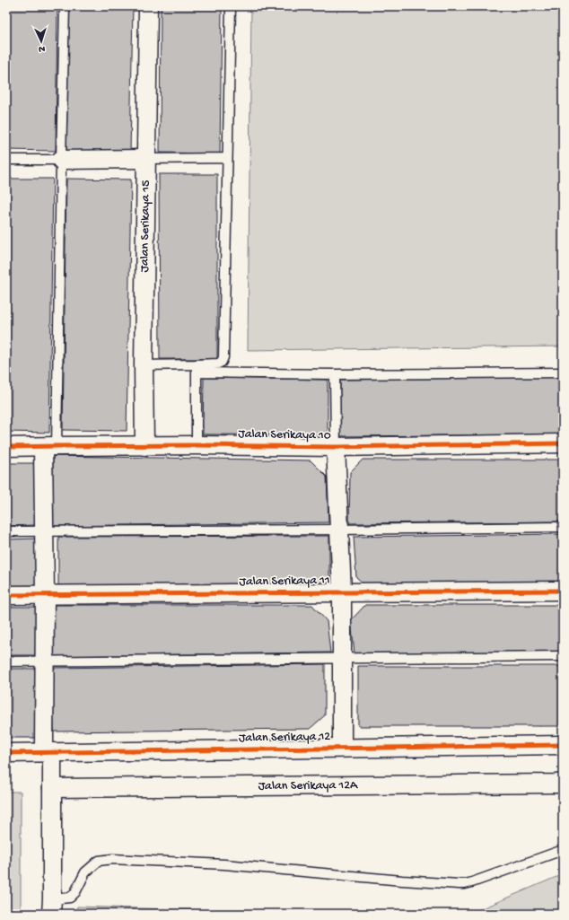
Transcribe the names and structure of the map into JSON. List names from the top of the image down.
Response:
{
  "streets": {
    "street": [
      "Jalan Serikaya 15",
      "Jalan Serikaya 10",
      "Jalan Serikaya 11",
      "Jalan Serikaya 12",
      "Jalan Serikaya 12A"
    ]
  },
  "crossings": [
    ["Jalan Serikaya 15", "Jalan Serikaya 10"]
  ],
  "north": "bottom"
}
